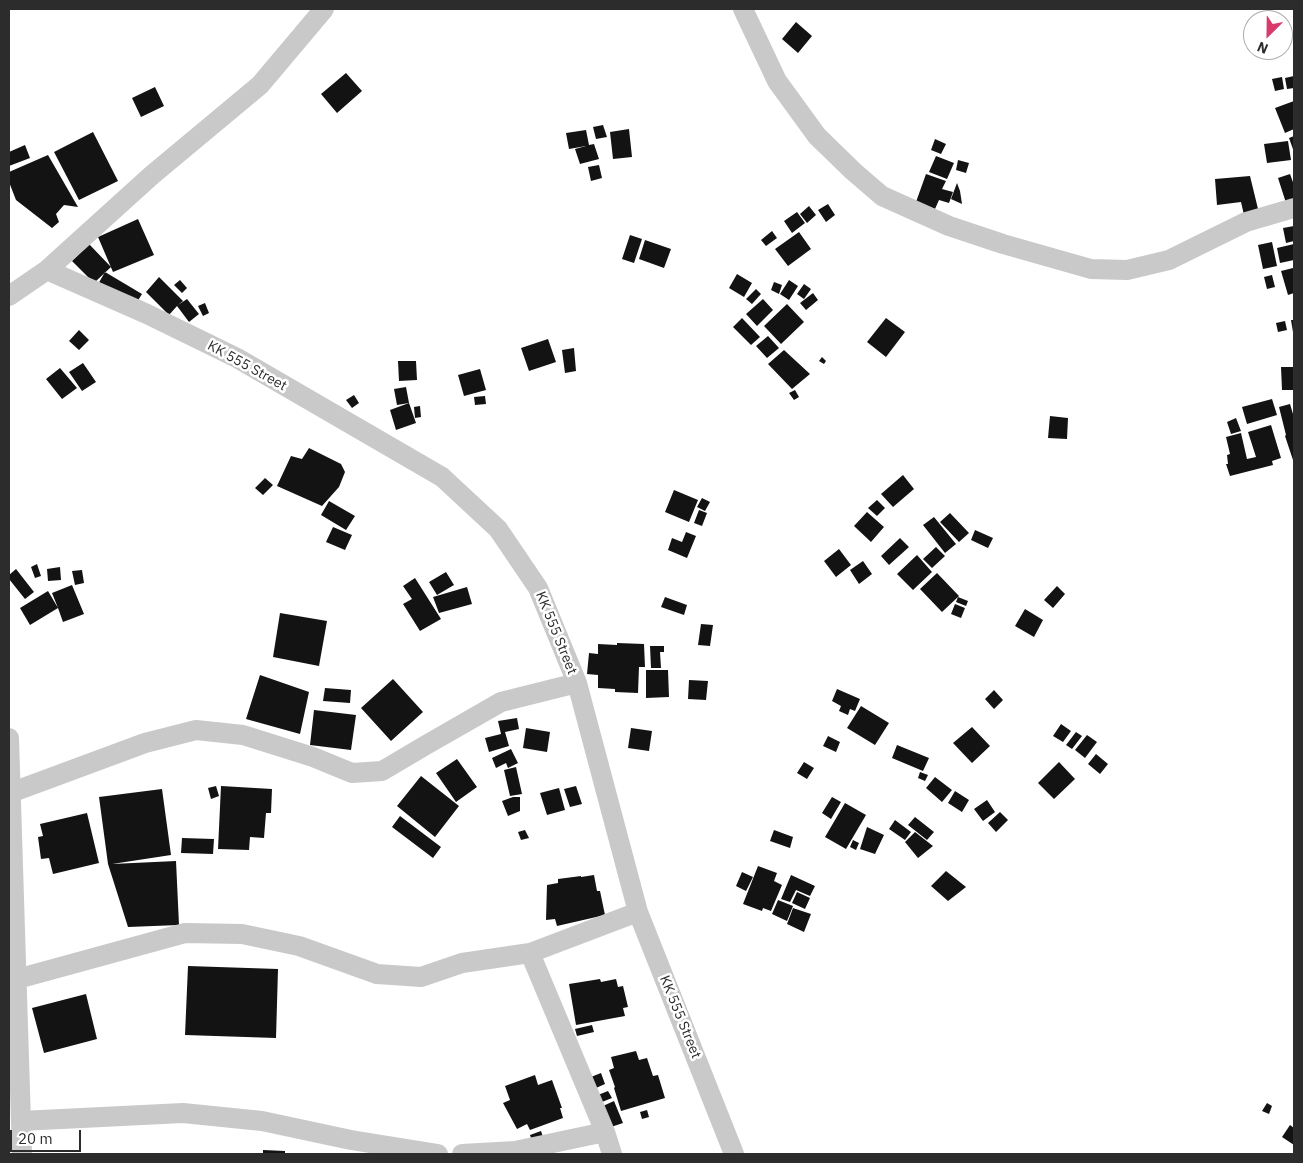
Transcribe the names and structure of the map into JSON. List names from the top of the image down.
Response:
{
  "streets": {
    "street": ["KK 555 Street"]
  },
  "scale_bar": "20 m",
  "north": "bottom left"
}
